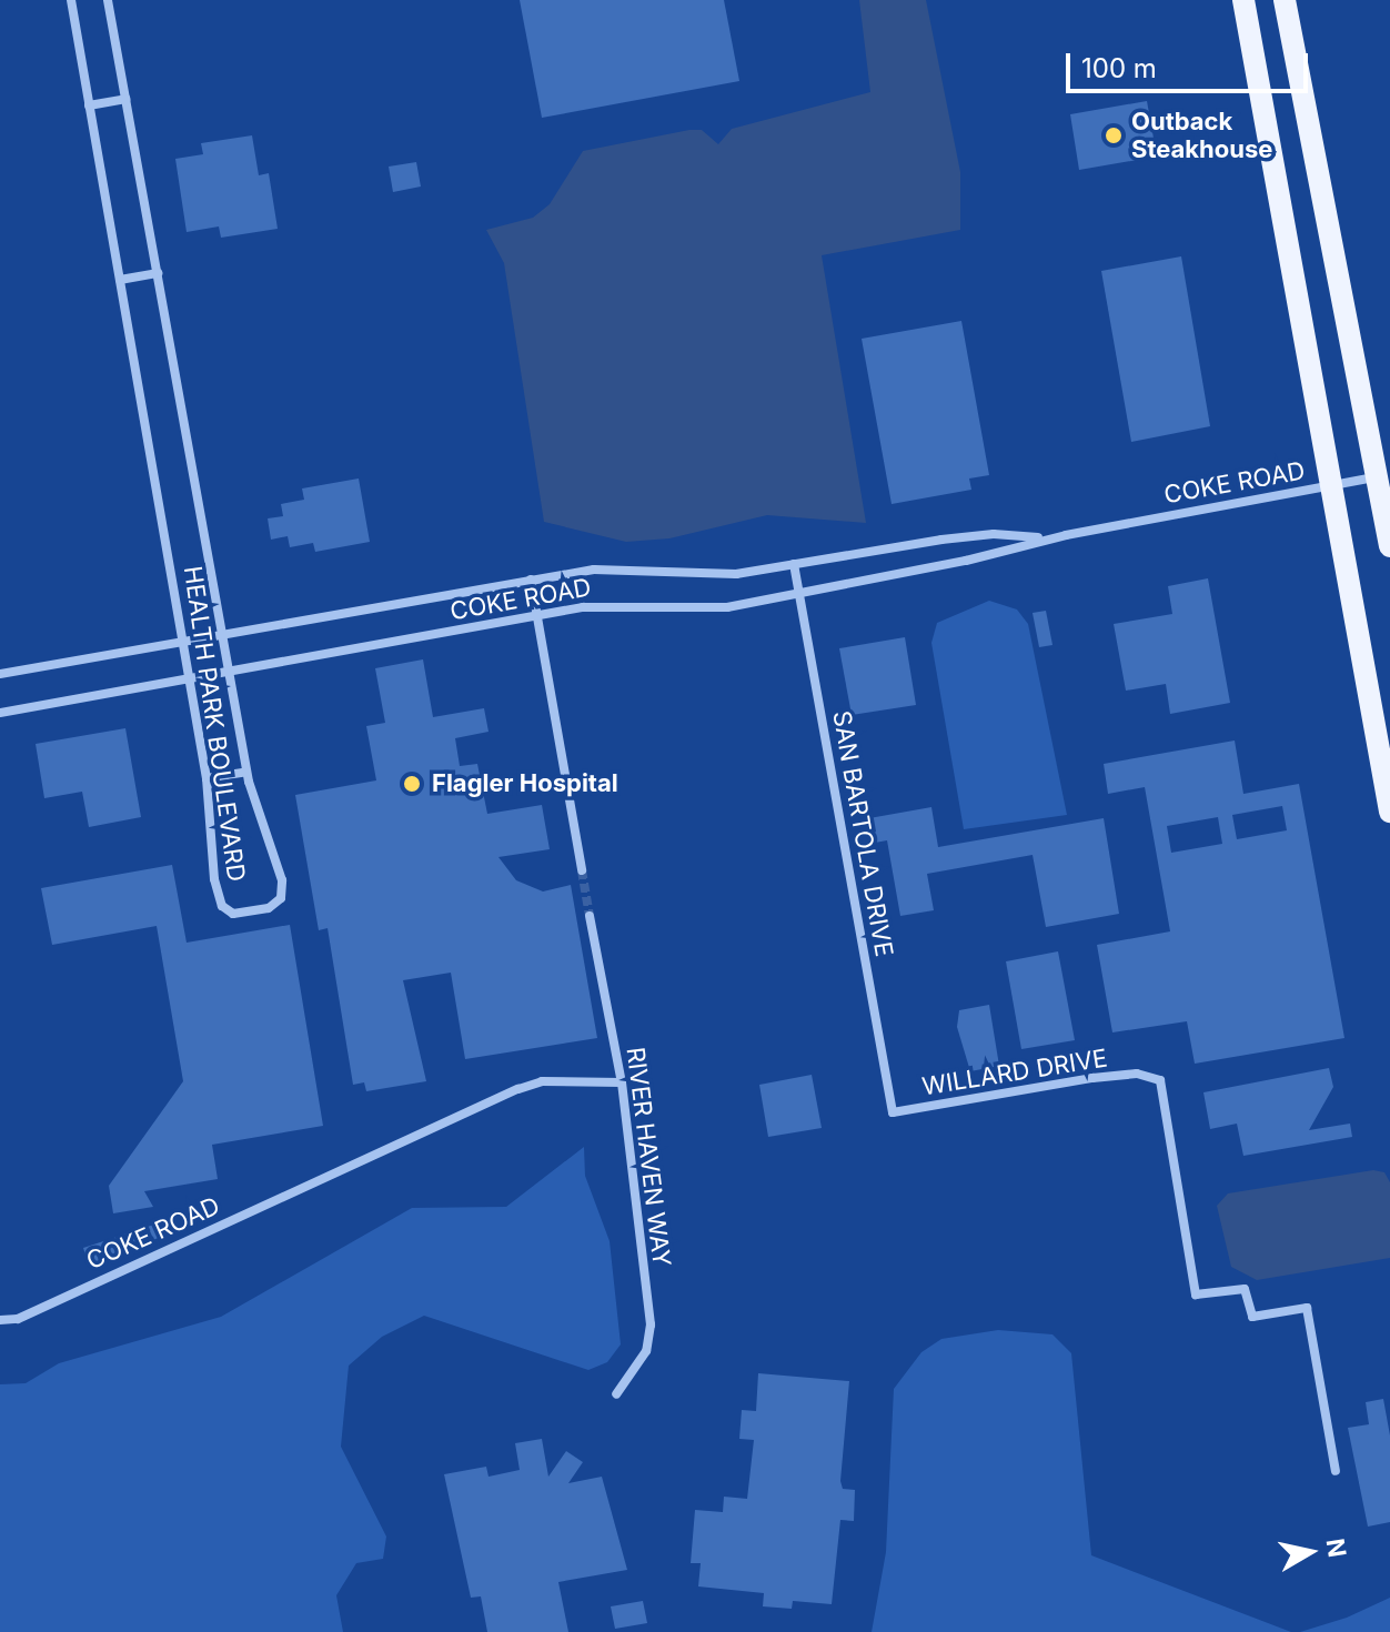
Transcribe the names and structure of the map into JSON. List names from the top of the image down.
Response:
{
  "streets": {
    "street": [
      "COKE ROAD",
      "HEALTH PARK BOULEVARD",
      "SAN BARTOLA DRIVE",
      "WILLARD DRIVE",
      "RIVER HAVEN WAY"
    ]
  },
  "crossings": [
    ["COKE ROAD", "HEALTH PARK BOULEVARD"],
    ["COKE ROAD", "SAN BARTOLA DRIVE"],
    ["COKE ROAD", "RIVER HAVEN WAY"],
    ["SAN BARTOLA DRIVE", "WILLARD DRIVE"]
  ],
  "places": ["Outback Steakhouse", "Flagler Hospital"],
  "scale_bar": "100 m",
  "north": "right"
}
